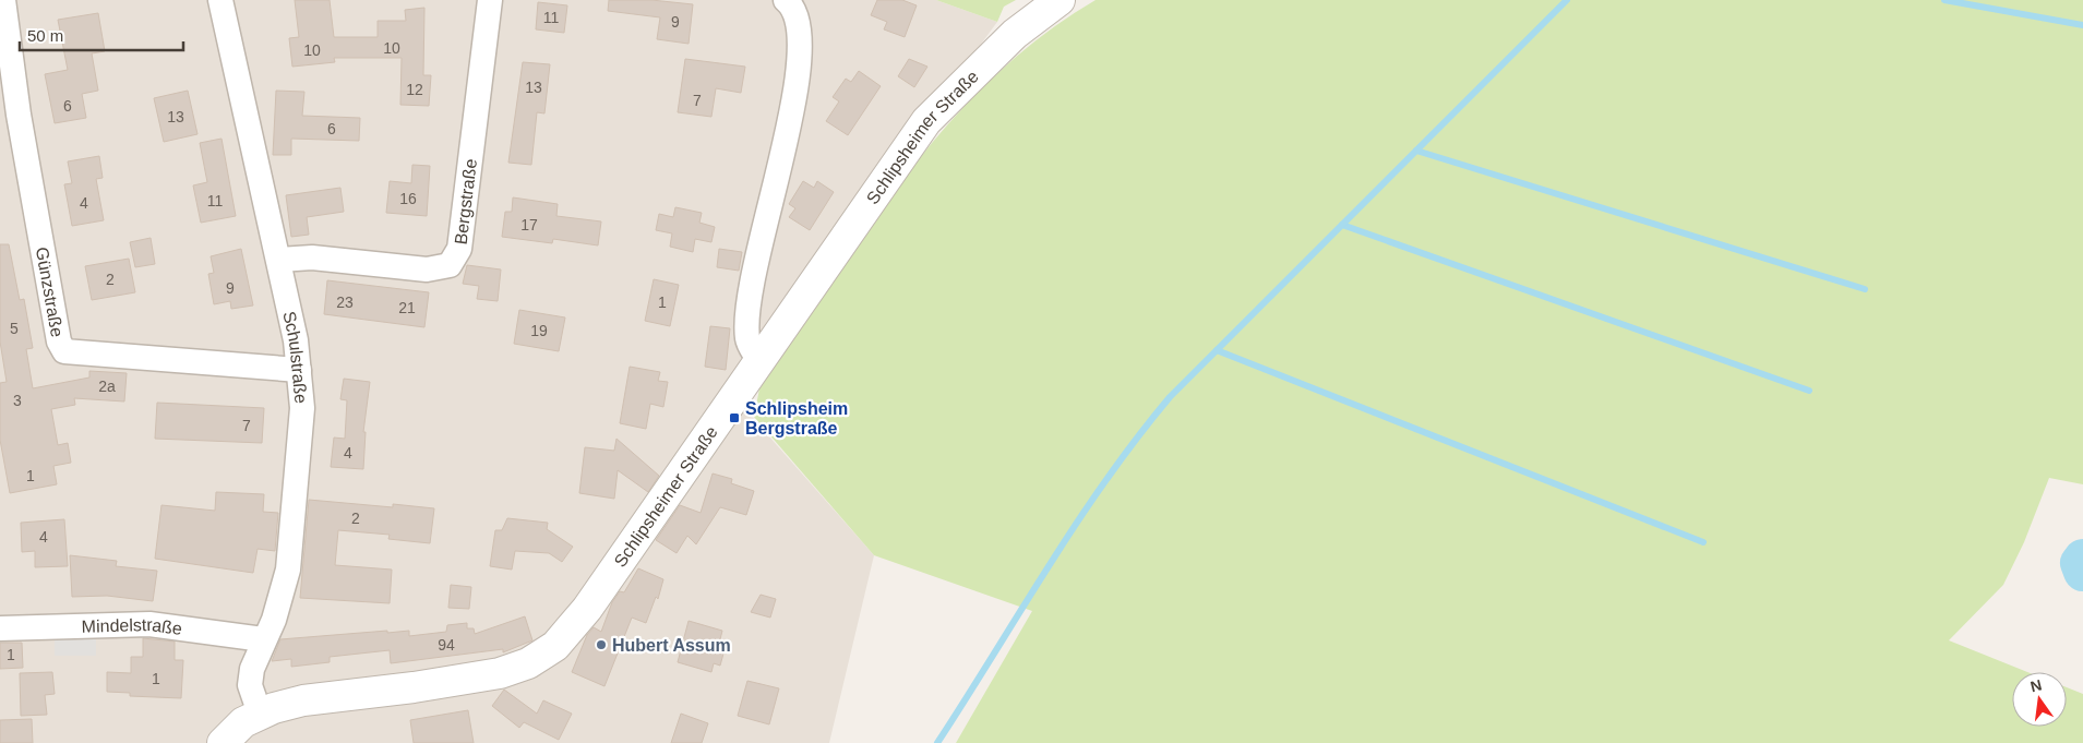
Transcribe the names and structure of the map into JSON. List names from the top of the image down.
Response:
{
  "streets": {
    "street": [
      "Schlipsheimer Straße",
      "Bergstraße",
      "Günzstraße",
      "Schulstraße",
      "Mindelstraße"
    ]
  },
  "crossings": [
    ["Schlipsheimer Straße", "Schulstraße"],
    ["Bergstraße", "Schulstraße"],
    ["Günzstraße", "Schulstraße"],
    ["Schulstraße", "Mindelstraße"]
  ],
  "places": {
    "transit": ["Schlipsheim Bergstraße"],
    "other": ["Hubert Assum"]
  },
  "house_numbers": [
    "11",
    "9",
    "10",
    "10",
    "13",
    "12",
    "7",
    "6",
    "13",
    "6",
    "16",
    "11",
    "4",
    "17",
    "2",
    "9",
    "23",
    "1",
    "21",
    "5",
    "19",
    "2a",
    "3",
    "7",
    "4",
    "1",
    "2",
    "4",
    "94",
    "1",
    "1"
  ],
  "scale_bar": "50 m",
  "north": "top"
}
